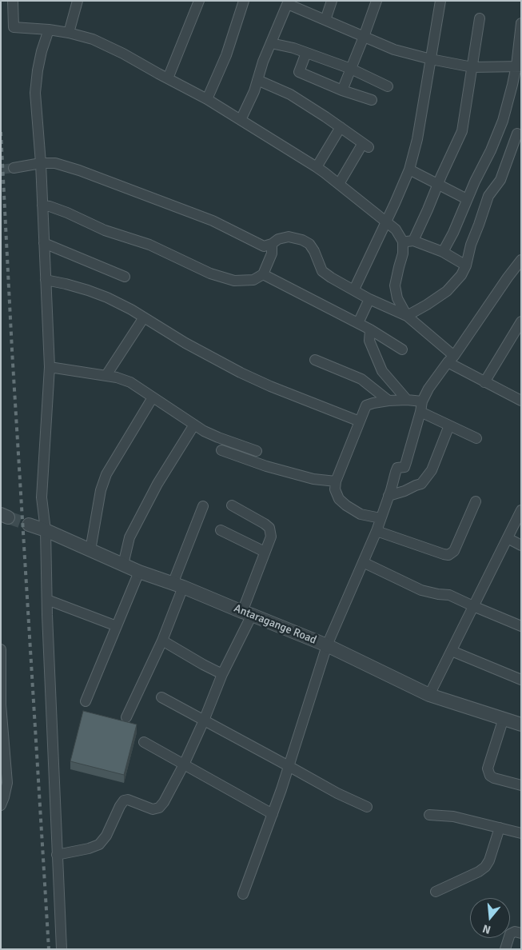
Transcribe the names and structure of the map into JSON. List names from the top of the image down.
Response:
{
  "streets": {
    "street": ["Antaragange Road"]
  },
  "north": "bottom"
}
